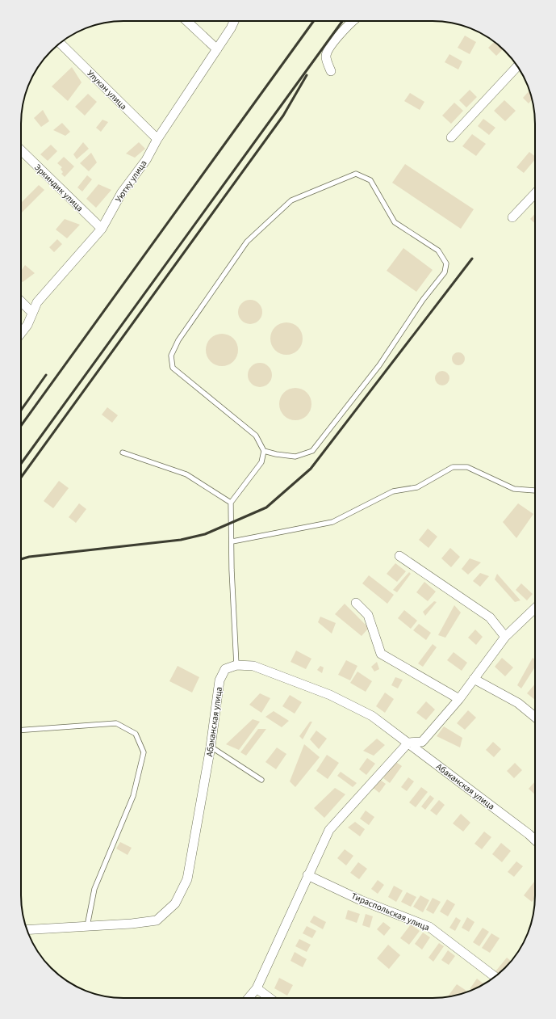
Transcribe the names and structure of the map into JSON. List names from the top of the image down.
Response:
{
  "streets": {
    "street": [
      "Улукан улица",
      "Уютку улица",
      "Эркиндик улица",
      "Абаканская улица",
      "Тираспольская улица"
    ]
  },
  "crossings": [
    ["Улукан улица", "Уютку улица"],
    ["Уютку улица", "Эркиндик улица"]
  ]
}
